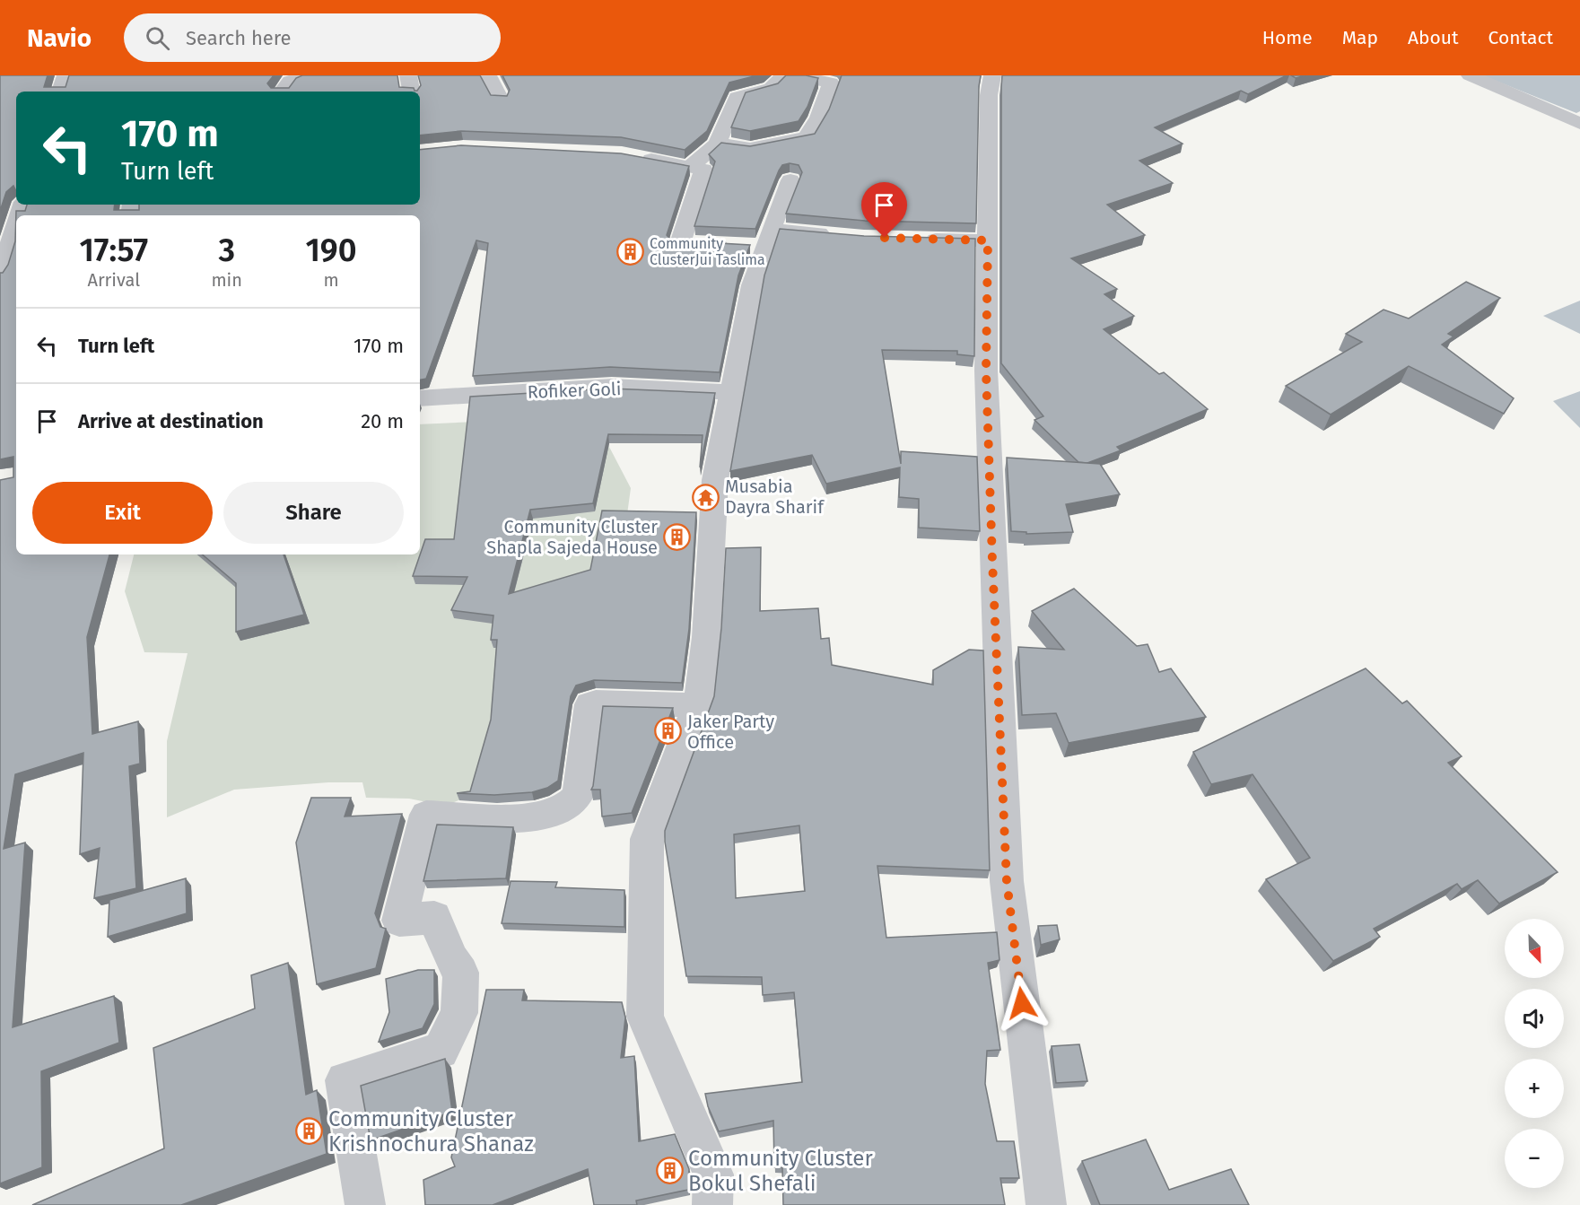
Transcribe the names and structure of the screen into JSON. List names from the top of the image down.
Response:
{
  "streets": {
    "street": ["Rofiker Goli"]
  },
  "places": {
    "building": [
      "Community ClusterJui Taslima",
      "Community Cluster Shapla Sajeda House",
      "Jaker Party Office",
      "Community Cluster Krishnochura Shanaz",
      "Community Cluster Bokul Shefali"
    ],
    "temple": ["Musabia Dayra Sharif"]
  },
  "north": "bottom right",
  "page": {
    "header": "Navio",
    "search": "Search here",
    "nav": [
      "Home",
      "Map",
      "About",
      "Contact"
    ],
    "turn": ["170 m", "Turn left"],
    "eta": [
      "17:57",
      "Arrival",
      "3",
      "min",
      "190",
      "m"
    ],
    "list": [
      {
        "name": "Turn left",
        "value": "170 m"
      },
      {
        "name": "Arrive at destination",
        "value": "20 m"
      }
    ],
    "buttons": ["Exit", "Share"],
    "map_buttons": ["+", "−"]
  }
}
